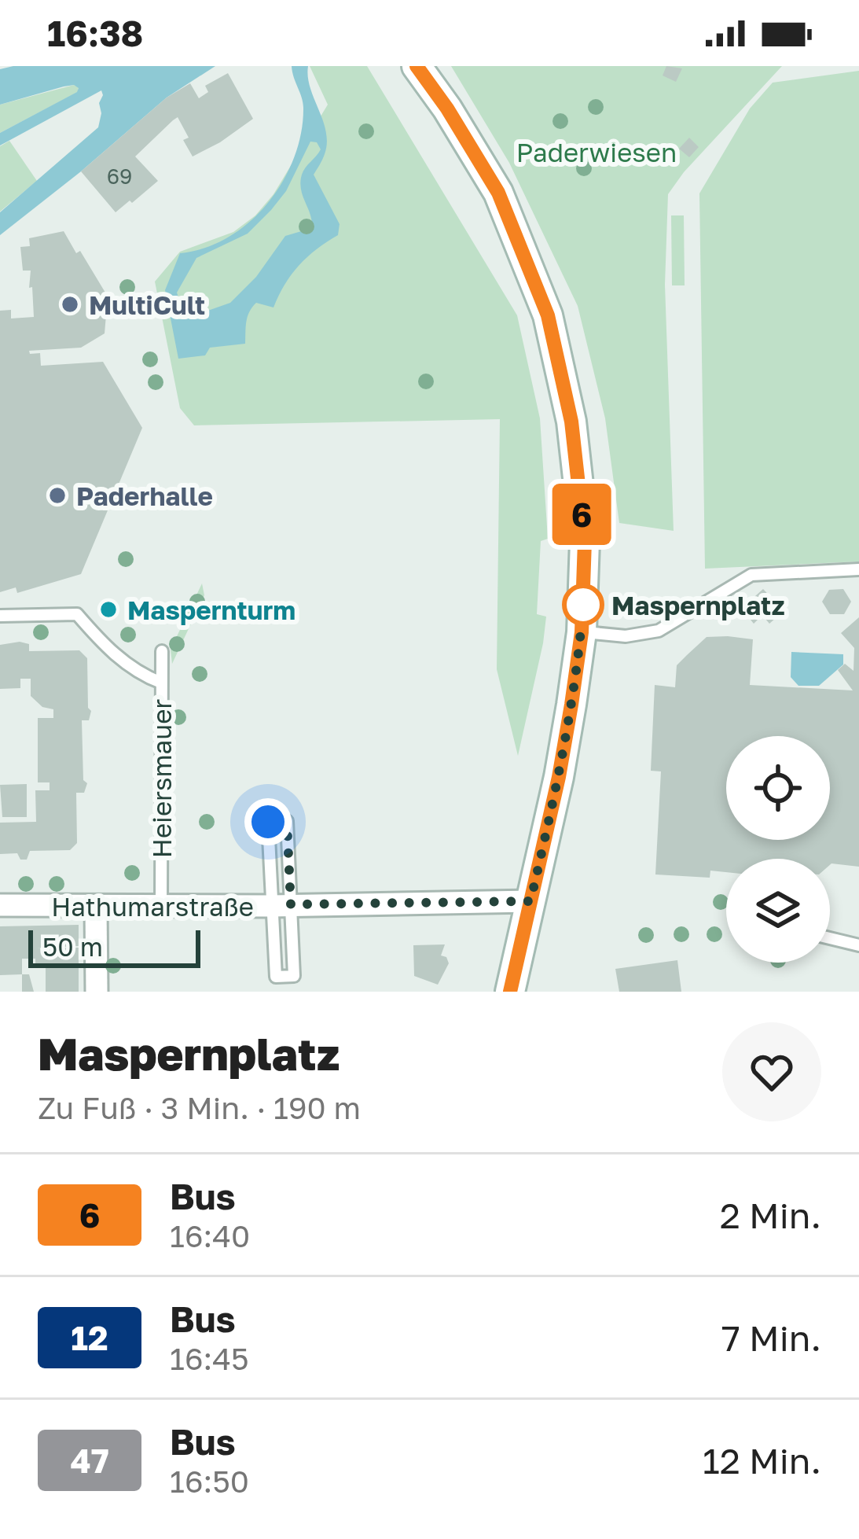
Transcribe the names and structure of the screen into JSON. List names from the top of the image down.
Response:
{
  "streets": {
    "street": ["Hathumarstraße"],
    "lane": ["Heiersmauer"]
  },
  "crossings": [
    ["Heiersmauer", "Hathumarstraße"]
  ],
  "parks": ["Paderwiesen"],
  "places": [
    "MultiCult",
    "Paderhalle",
    "Maspernplatz",
    "Maspernturm"
  ],
  "lines": ["bus line 6"],
  "house_numbers": ["69"],
  "scale_bar": "50 m",
  "page": {
    "status": "16:38",
    "on_map": "6",
    "scale": "50 m",
    "heading": ["Maspernplatz", "Zu Fuß · 3 Min. · 190 m"],
    "list": [
      {
        "mark": "6",
        "name": "Bus",
        "note": "16:40",
        "value": "2 Min."
      },
      {
        "mark": "12",
        "name": "Bus",
        "note": "16:45",
        "value": "7 Min."
      },
      {
        "mark": "47",
        "name": "Bus",
        "note": "16:50",
        "value": "12 Min."
      }
    ]
  }
}
